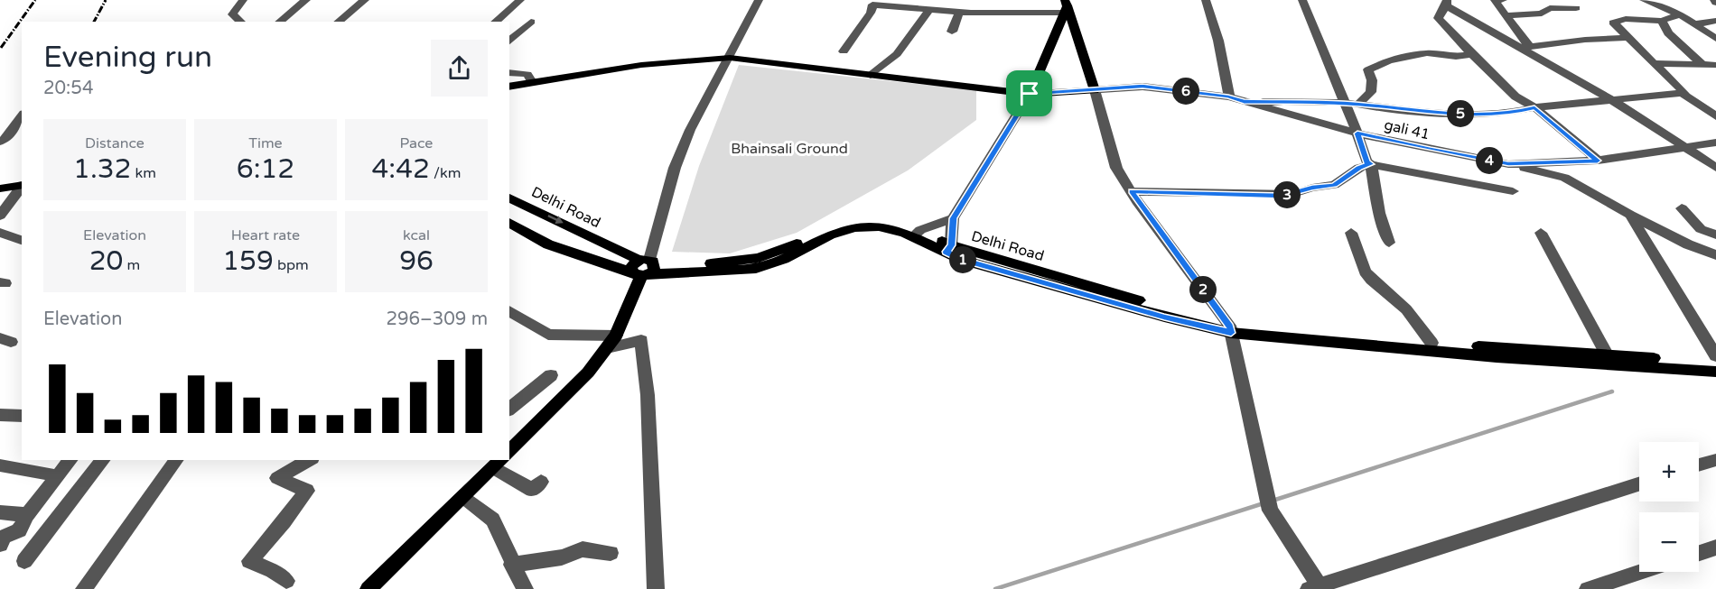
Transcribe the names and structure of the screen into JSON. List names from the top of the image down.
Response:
{
  "streets": {
    "main road": ["Delhi Road"],
    "street": ["gali 41"]
  },
  "parks": ["Bhainsali Ground"],
  "page": {
    "heading": ["Evening run", "20:54"],
    "pins": [
      "6",
      "5",
      "4",
      "3",
      "1",
      "2"
    ],
    "stats": [
      ["Distance", "1.32 km"],
      ["Time", "6:12"],
      ["Pace", "4:42 /km"],
      ["Elevation", "20 m"],
      ["Heart rate", "159 bpm"],
      ["kcal", "96"]
    ],
    "chart": ["Elevation", "296–309 m"],
    "map_buttons": ["+", "−"]
  }
}
